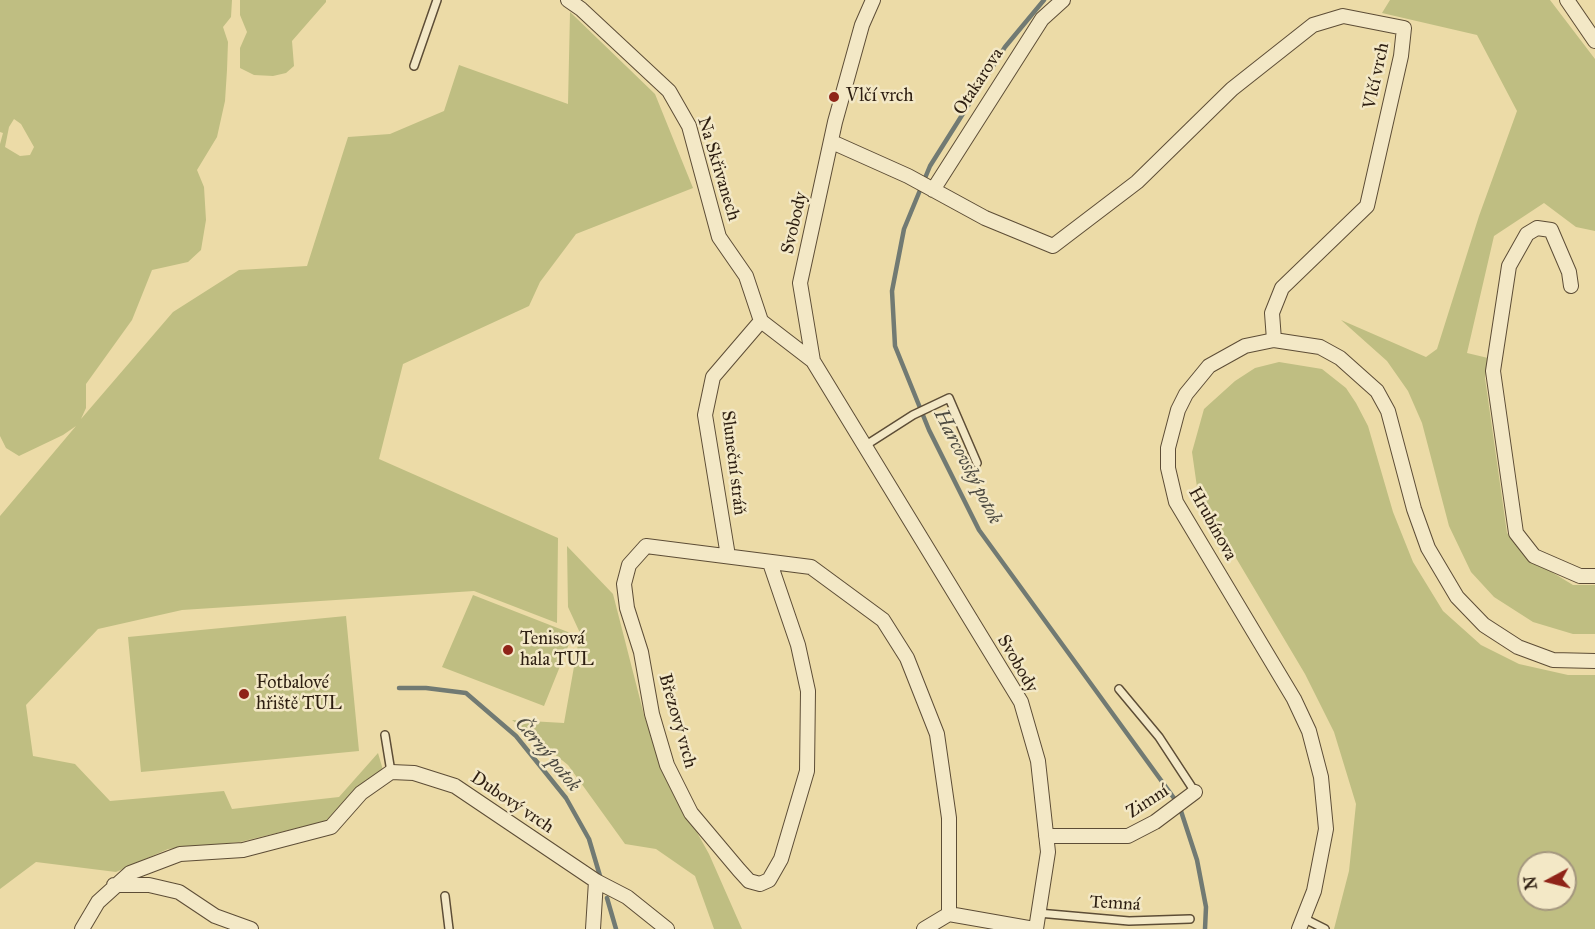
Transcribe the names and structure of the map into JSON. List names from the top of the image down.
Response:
{
  "streets": {
    "street": [
      "Vlčí vrch",
      "Otakarova",
      "Na Skřivanech",
      "Svobody",
      "Sluneční stráň",
      "Hrubínova",
      "Březový vrch",
      "Zimní",
      "Dubový vrch"
    ],
    "lane": ["Temná"]
  },
  "crossings": [
    ["Vlčí vrch", "Otakarova"],
    ["Vlčí vrch", "Svobody"],
    ["Vlčí vrch", "Hrubínova"],
    ["Na Skřivanech", "Sluneční stráň"],
    ["Svobody", "Zimní"],
    ["Svobody", "Temná"],
    ["Sluneční stráň", "Březový vrch"]
  ],
  "water": ["Harcovský potok", "Černý potok"],
  "places": ["Vlčí vrch", "Tenisová hala TUL", "Fotbalové hřiště TUL"],
  "north": "left"
}
